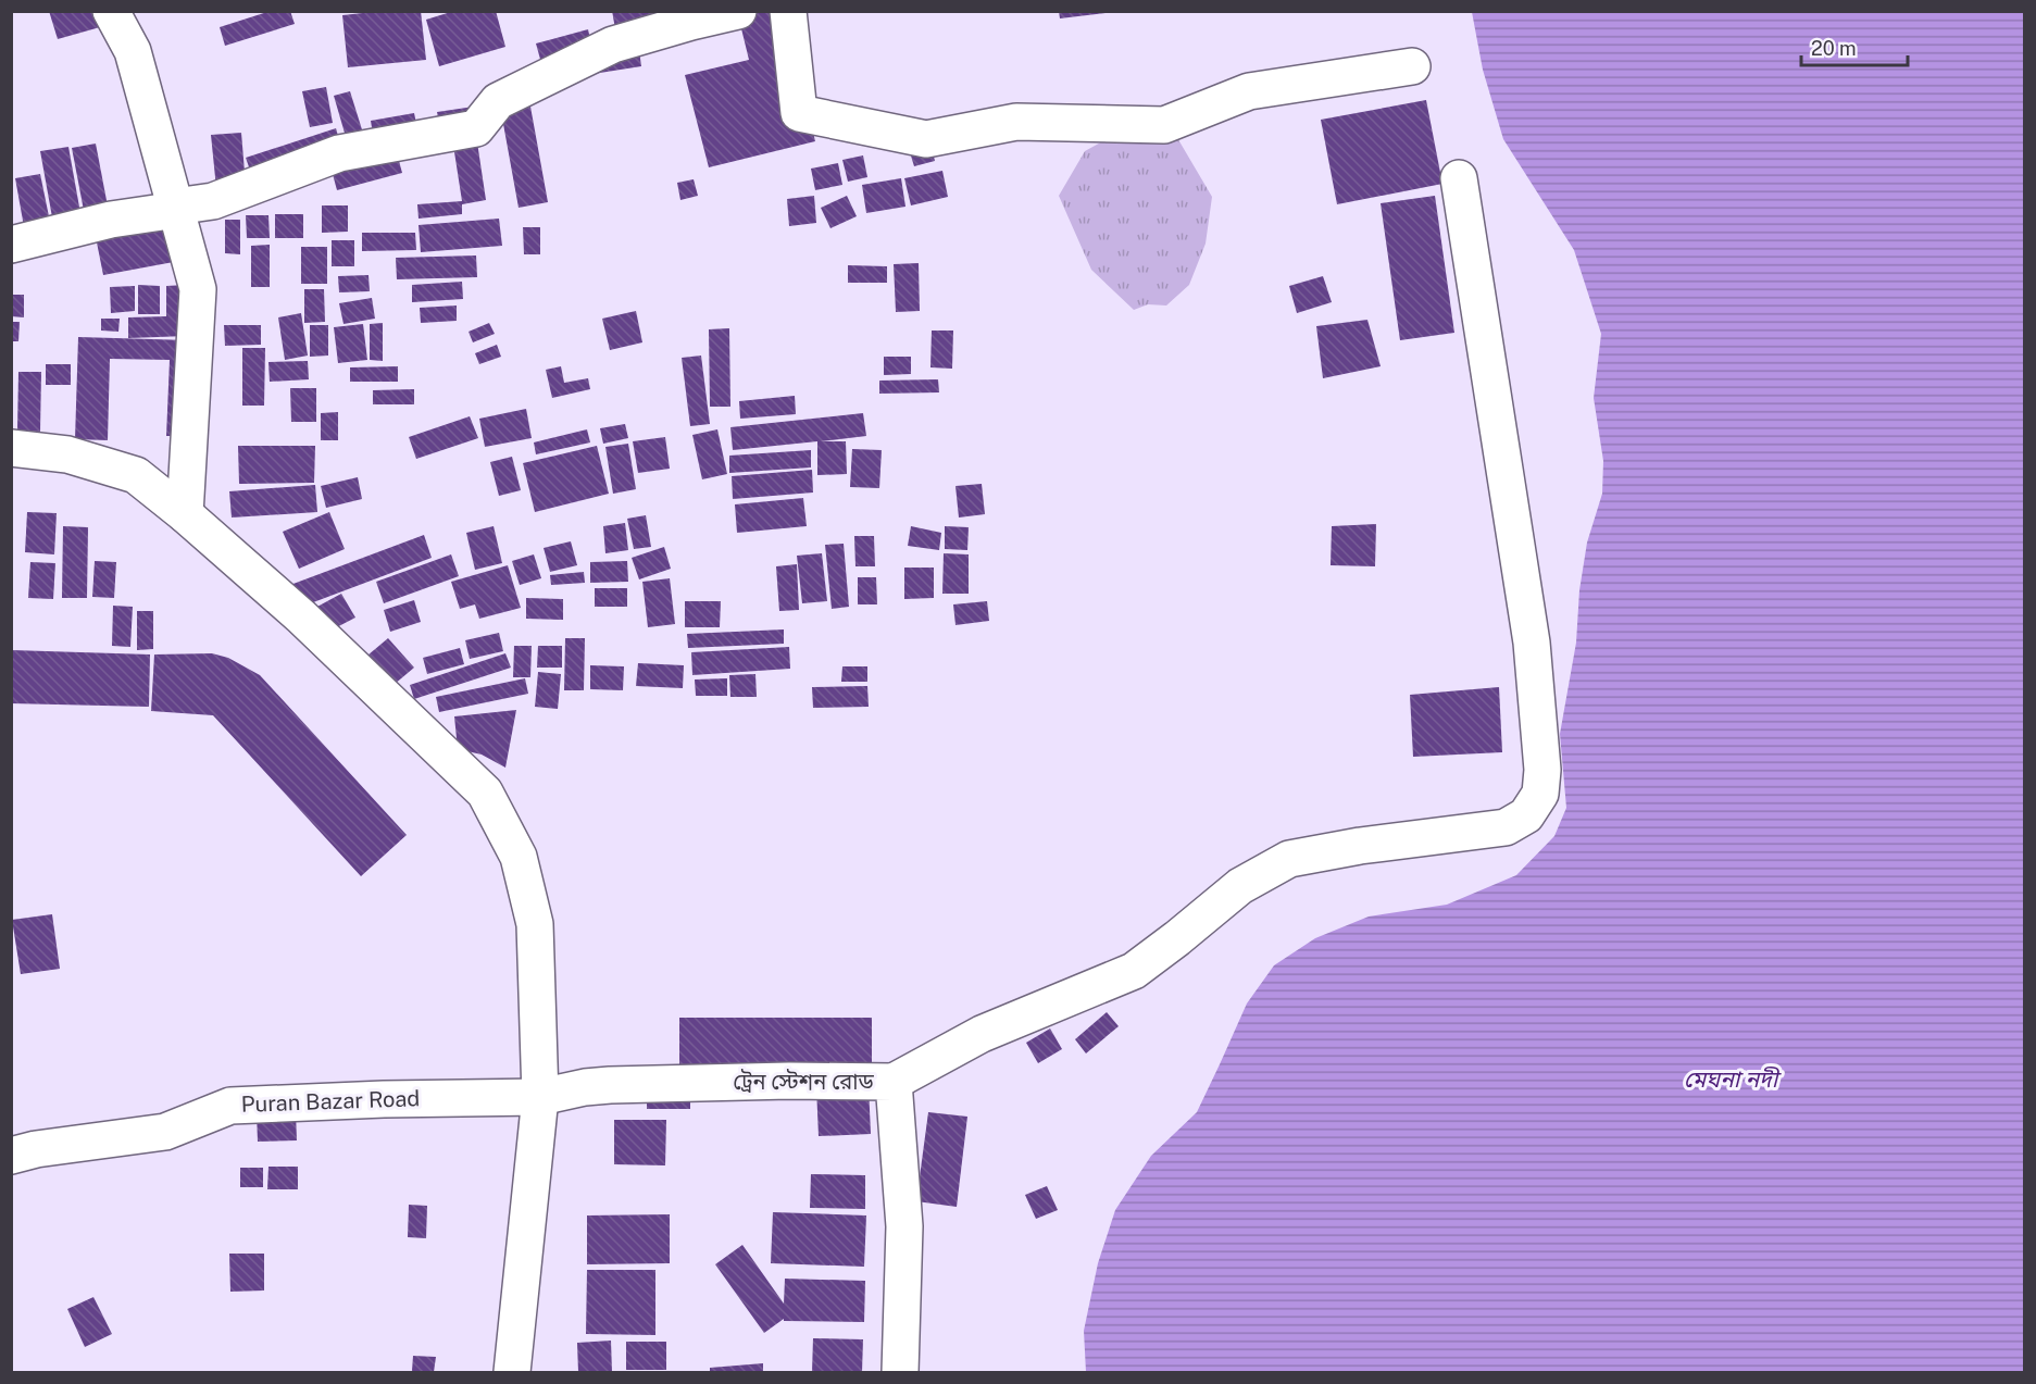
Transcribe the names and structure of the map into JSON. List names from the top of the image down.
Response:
{
  "streets": {
    "street": ["ট্রেন স্টেশন রোড", "Puran Bazar Road"]
  },
  "crossings": [
    ["ট্রেন স্টেশন রোড", "Puran Bazar Road"]
  ],
  "water": ["মেঘনা নদী"],
  "scale_bar": "20 m"
}
